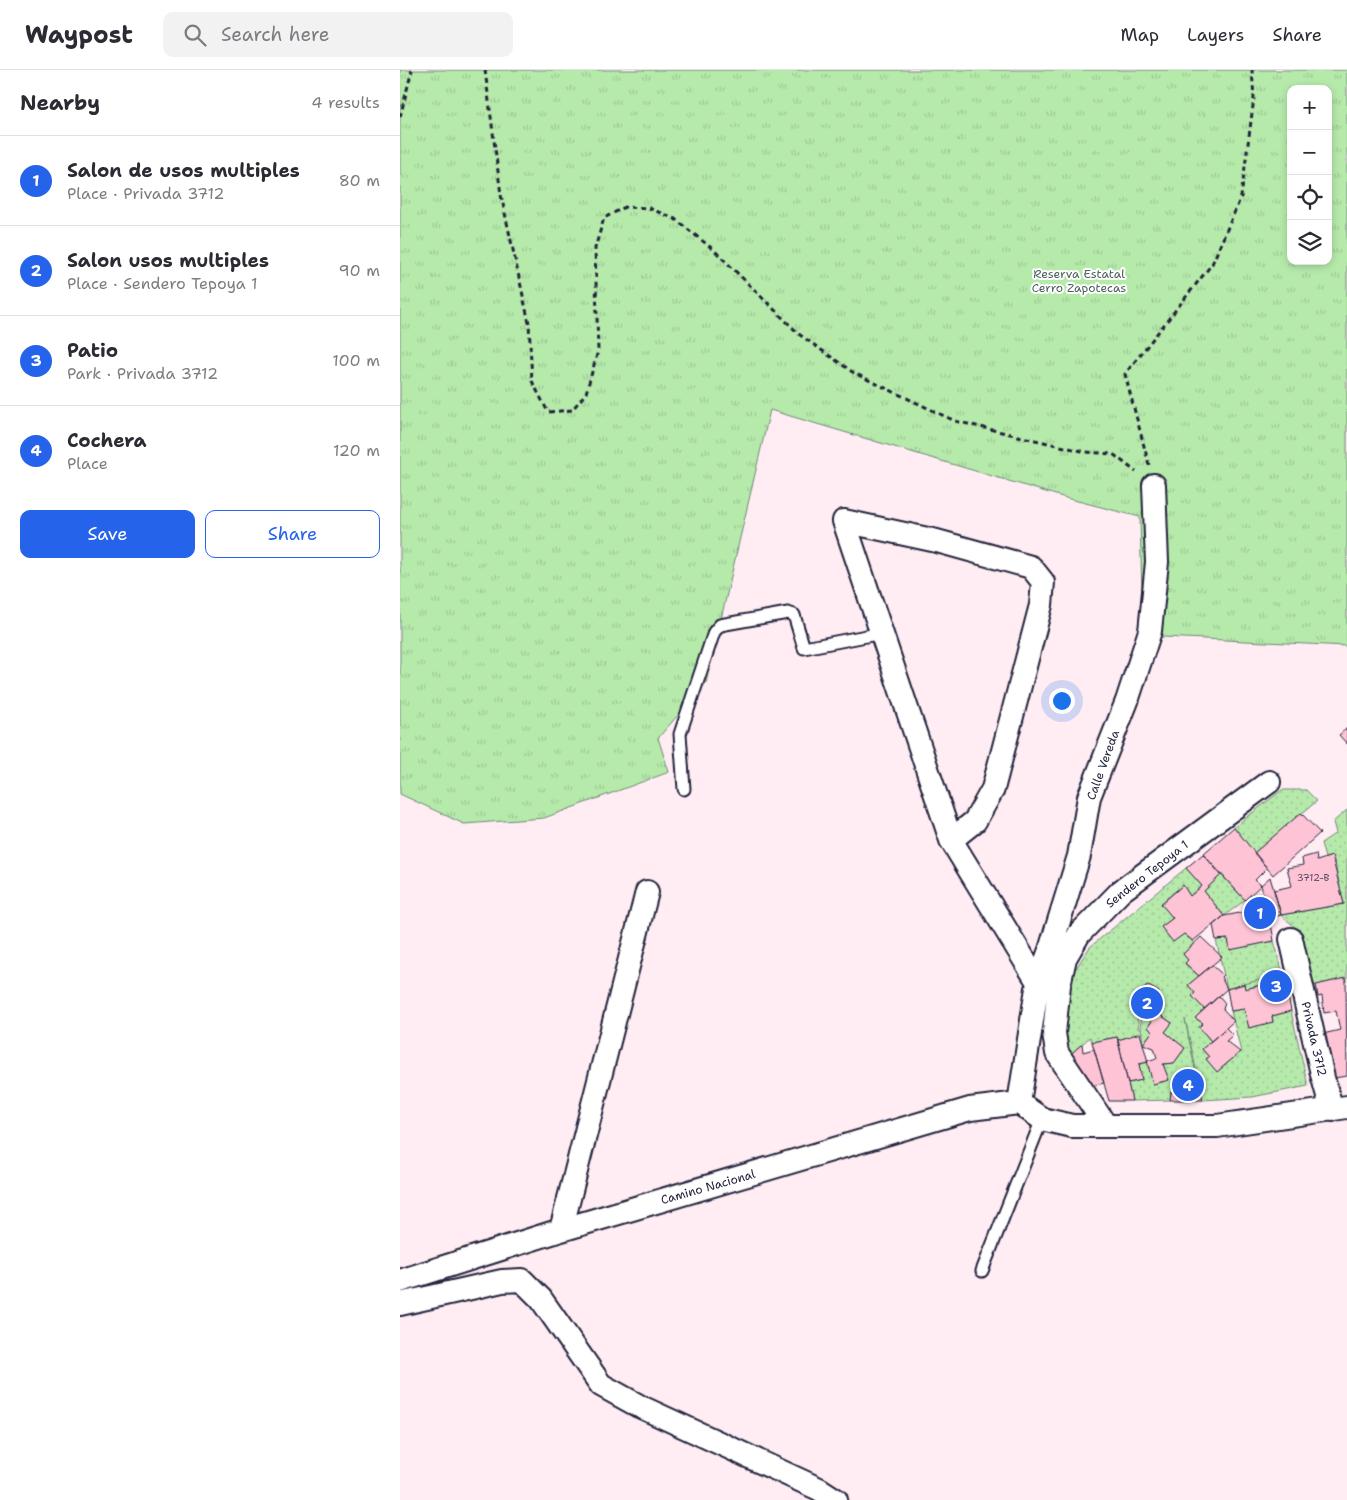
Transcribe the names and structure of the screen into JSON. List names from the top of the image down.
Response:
{
  "streets": {
    "street": [
      "Calle Vereda",
      "Sendero Tepoya 1",
      "Privada 3712",
      "Camino Nacional"
    ]
  },
  "crossings": [
    ["Calle Vereda", "Camino Nacional"]
  ],
  "parks": ["Reserva Estatal Cerro Zapotecas"],
  "house_numbers": ["3712-B"],
  "page": {
    "header": "Waypost",
    "search": "Search here",
    "nav": ["Map", "Layers", "Share"],
    "heading": ["Nearby", "4 results"],
    "map_buttons": ["+", "−"],
    "list": [
      {
        "mark": "1",
        "name": "Salon de usos multiples",
        "note": "Place · Privada 3712",
        "value": "80 m"
      },
      {
        "mark": "2",
        "name": "Salon usos multiples",
        "note": "Place · Sendero Tepoya 1",
        "value": "90 m"
      },
      {
        "mark": "3",
        "name": "Patio",
        "note": "Park · Privada 3712",
        "value": "100 m"
      },
      {
        "mark": "4",
        "name": "Cochera",
        "note": "Place",
        "value": "120 m"
      }
    ],
    "buttons": ["Save", "Share"],
    "pins": [
      "1",
      "3",
      "2",
      "4"
    ]
  }
}
